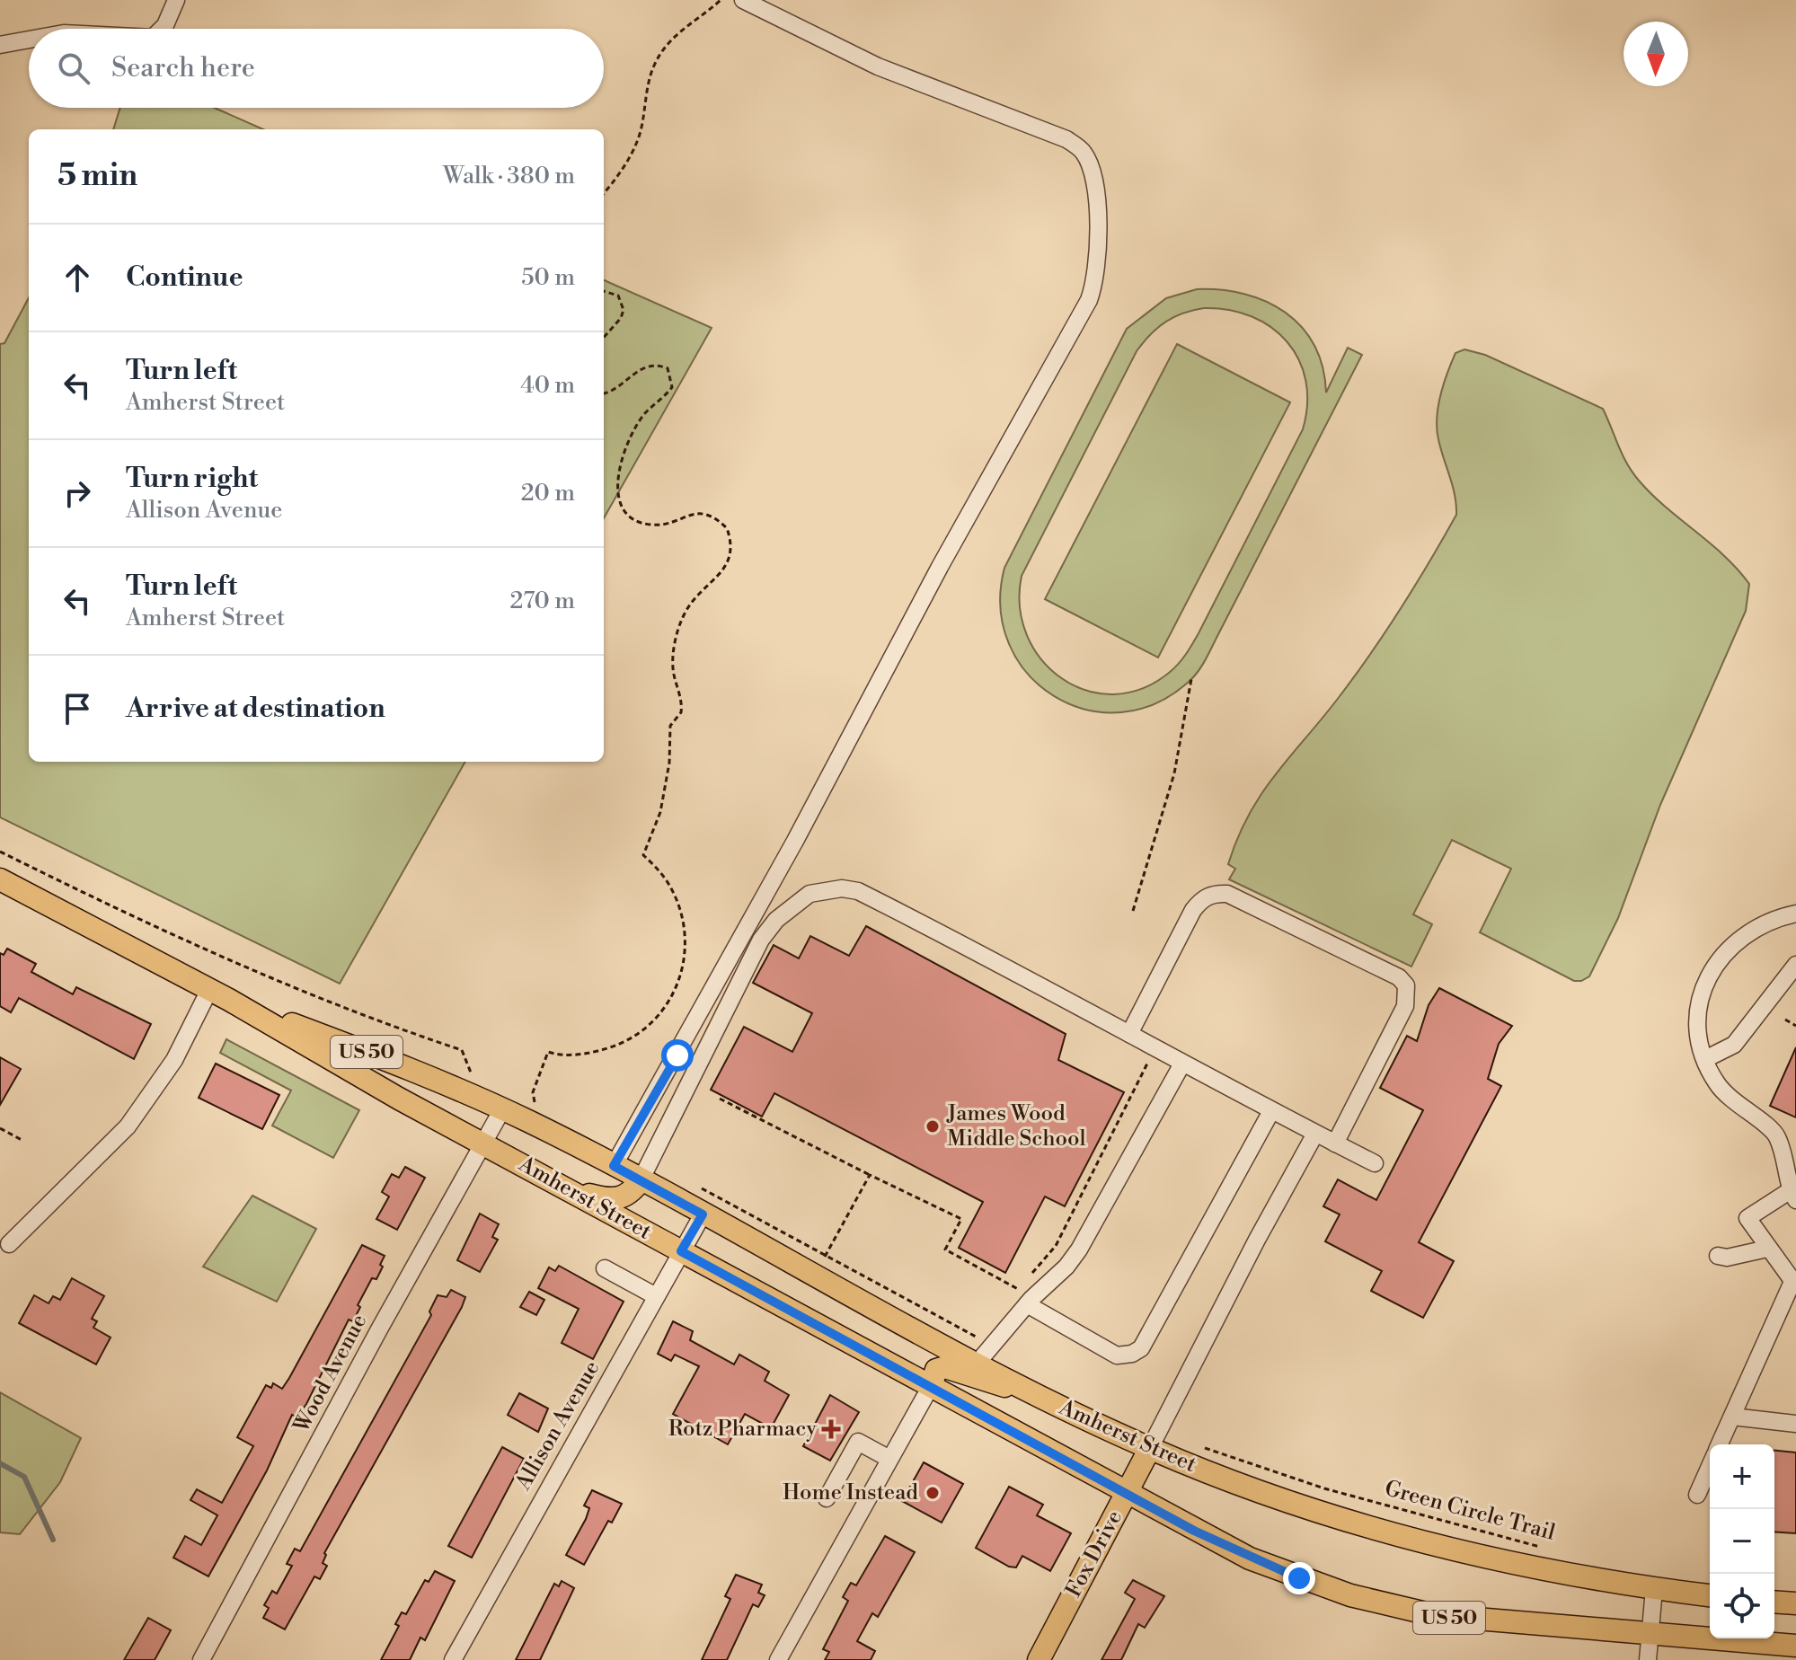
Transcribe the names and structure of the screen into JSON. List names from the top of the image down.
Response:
{
  "streets": {
    "main road": ["US 50", "Amherst Street", "Fox Drive"],
    "street": ["Wood Avenue", "Allison Avenue"],
    "path": ["Green Circle Trail"]
  },
  "crossings": [
    ["Amherst Street", "Wood Avenue"],
    ["Amherst Street", "Allison Avenue"],
    ["Amherst Street", "Fox Drive"]
  ],
  "places": {
    "other": ["James Wood Middle School", "Home Instead"],
    "health": ["Rotz Pharmacy"]
  },
  "north": "bottom",
  "page": {
    "search": "Search here",
    "heading": ["5 min", "Walk · 380 m"],
    "list": [
      ["Continue", "50 m"],
      ["Turn left", "Amherst Street", "40 m"],
      ["Turn right", "Allison Avenue", "20 m"],
      ["Turn left", "Amherst Street", "270 m"],
      "Arrive at destination"
    ],
    "map_buttons": ["+", "−"]
  }
}
